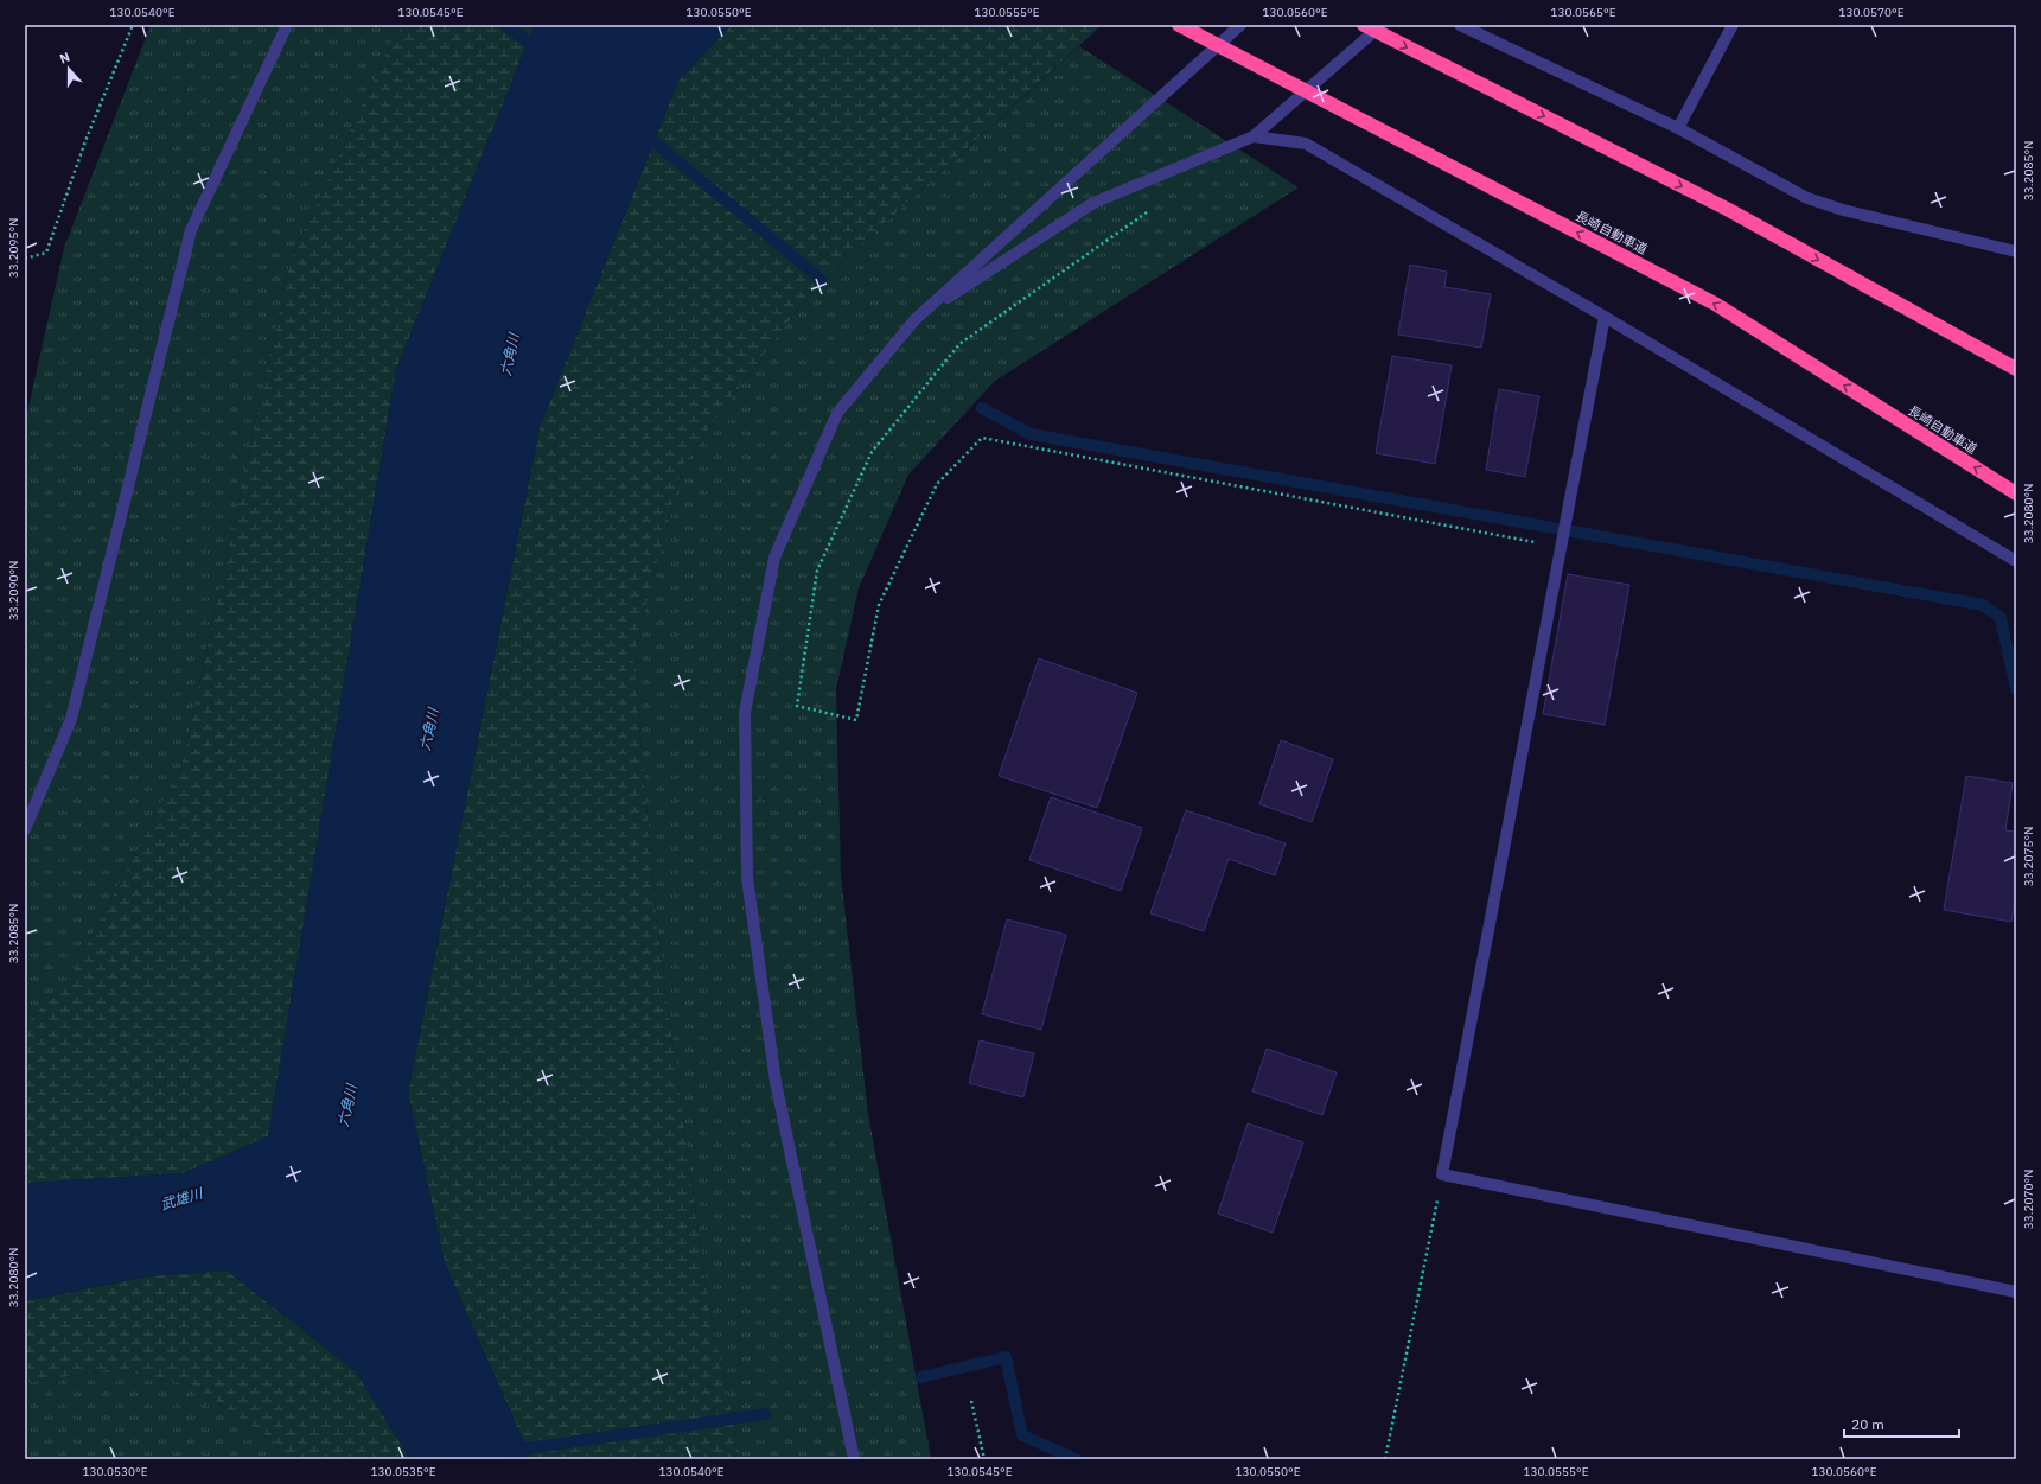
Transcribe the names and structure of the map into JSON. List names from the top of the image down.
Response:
{
  "streets": {
    "highway": ["長崎自動車道"]
  },
  "water": ["六角川", "武雄川"],
  "scale_bar": "20 m",
  "north": "top",
  "coordinates": [
    "130.0540°E",
    "130.0545°E",
    "130.0550°E",
    "130.0555°E",
    "130.0560°E",
    "130.0565°E",
    "130.0570°E",
    "33.2085°N",
    "33.2095°N",
    "33.2080°N",
    "33.2090°N",
    "33.2075°N",
    "33.2070°N",
    "130.0530°E",
    "130.0535°E"
  ]
}
